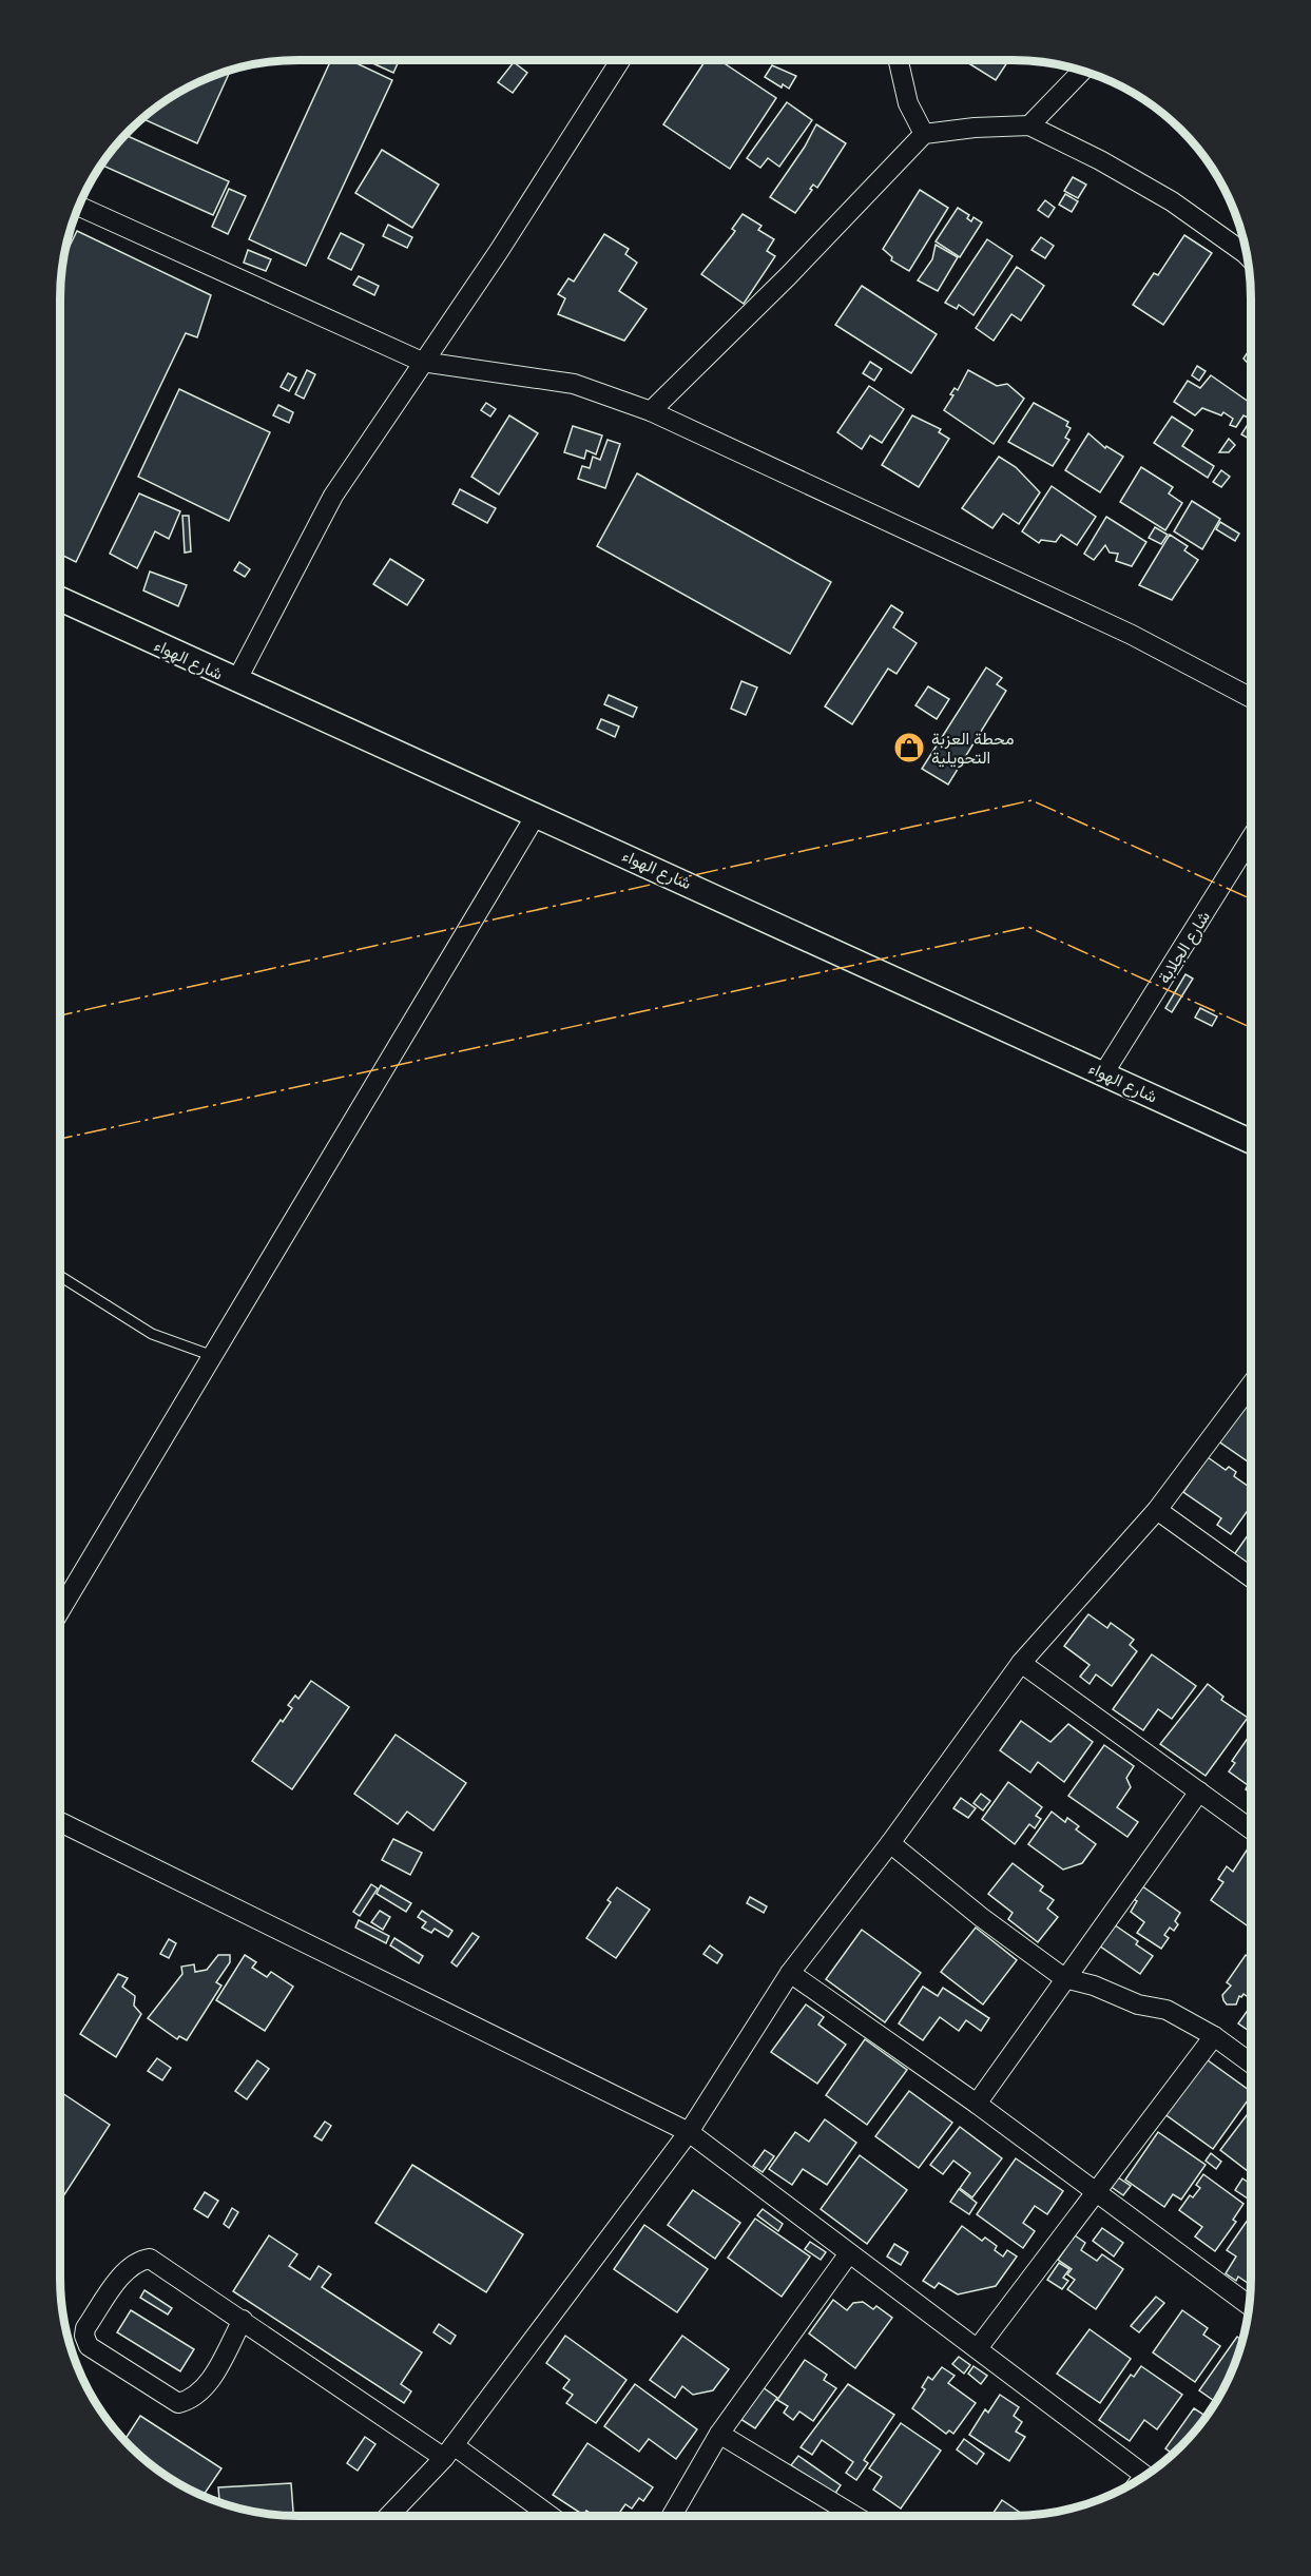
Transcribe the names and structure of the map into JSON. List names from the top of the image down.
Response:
{
  "streets": {
    "street": ["شارع الهواء", "شارع الجلابة"]
  },
  "crossings": [
    ["شارع الهواء", "شارع الجلابة"]
  ],
  "places": {
    "shop": ["محطة العزبة التحويلية"]
  }
}
